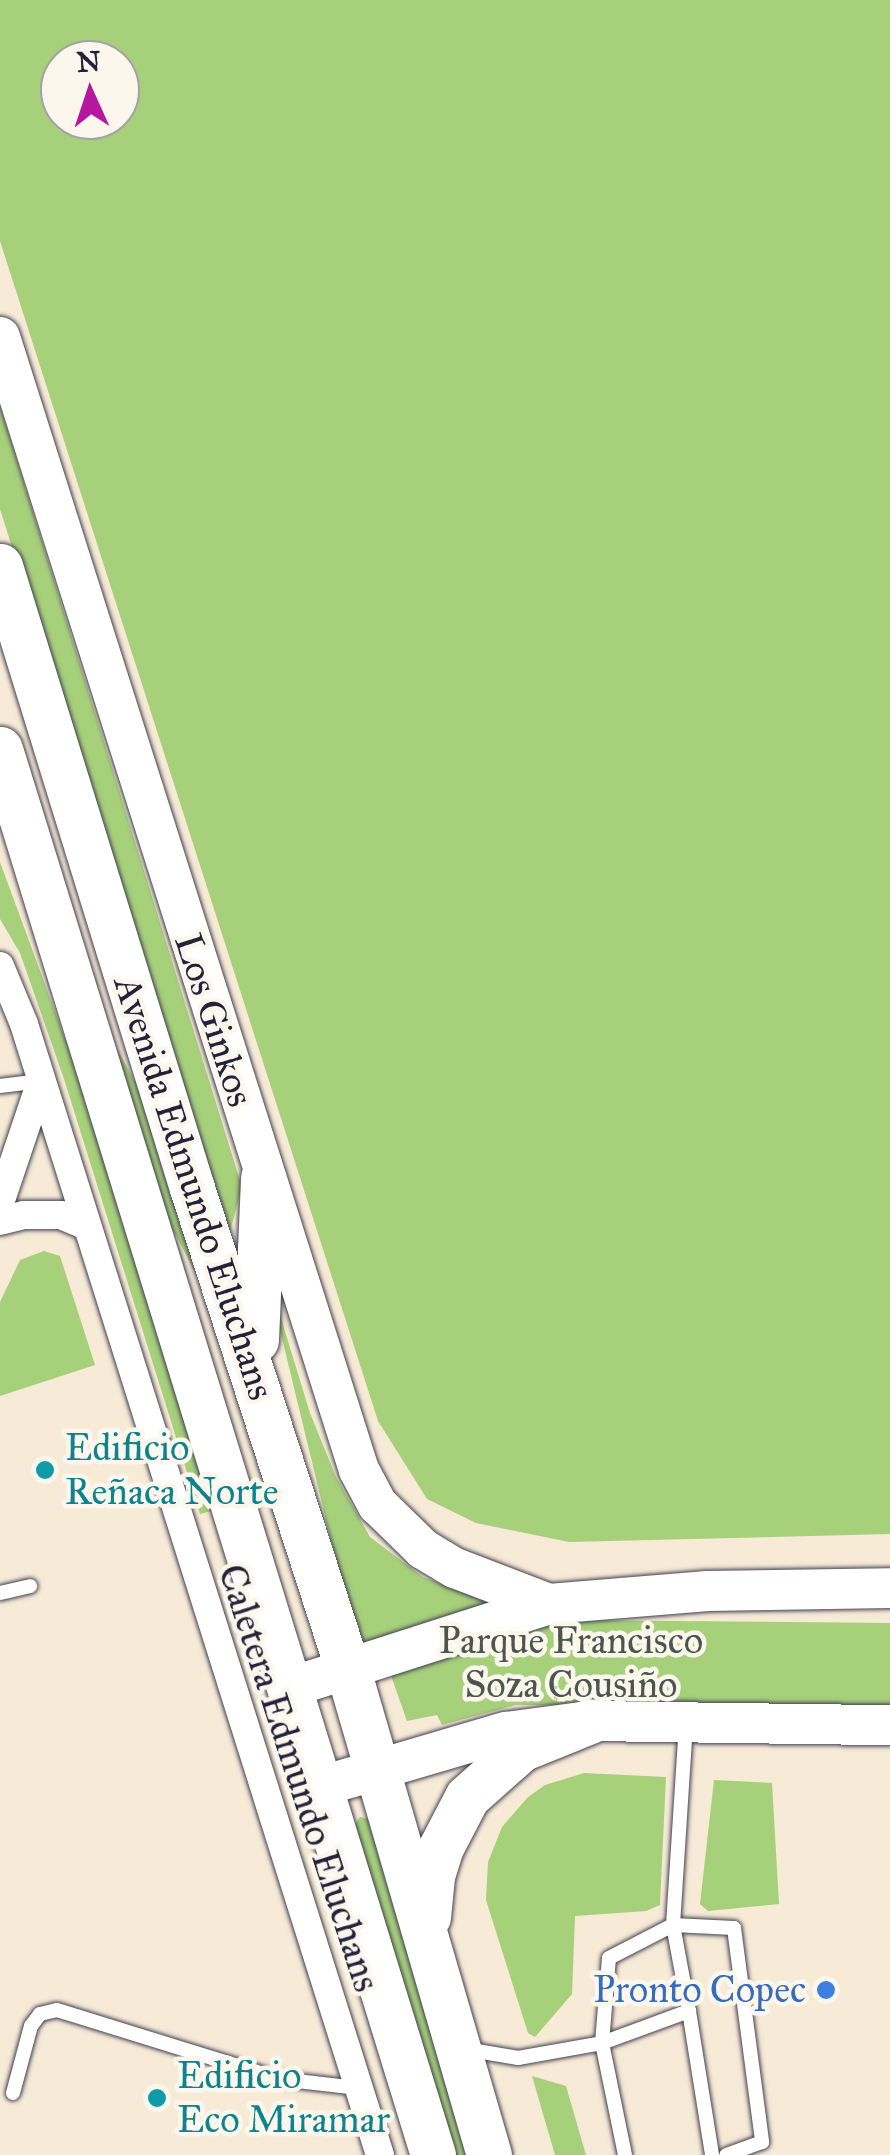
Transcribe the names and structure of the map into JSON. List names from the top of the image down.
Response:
{
  "streets": {
    "main road": ["Avenida Edmundo Eluchans"],
    "street": ["Los Ginkos", "Caletera Edmundo Eluchans"]
  },
  "parks": ["Parque Francisco Soza Cousiño"],
  "places": ["Edificio Reñaca Norte", "Pronto Copec", "Edificio Eco Miramar"],
  "north": "top"
}
